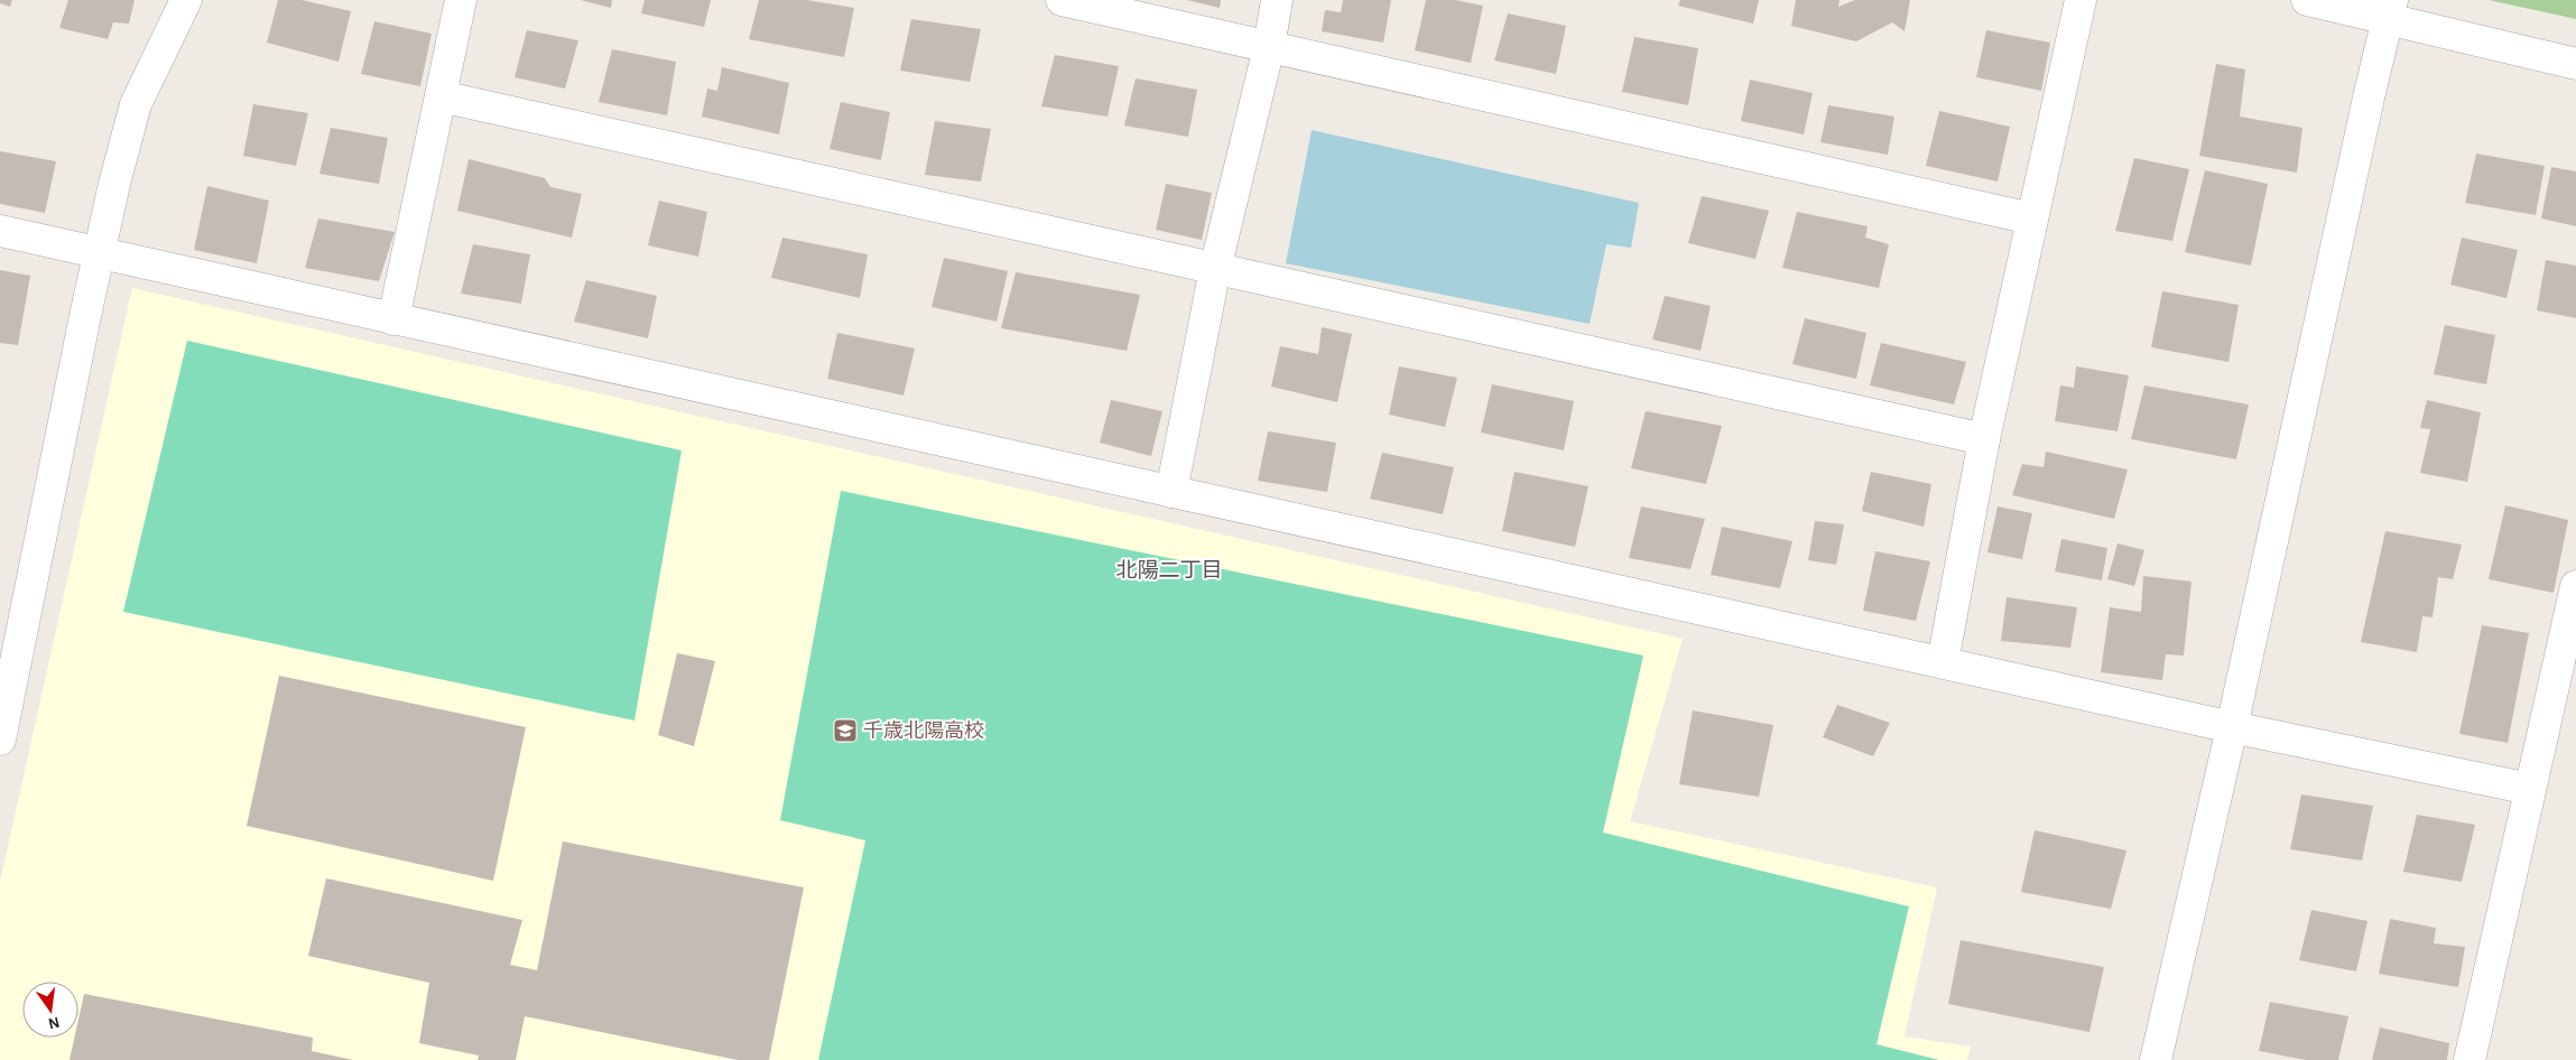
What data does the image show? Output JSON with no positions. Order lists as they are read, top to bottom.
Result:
{
  "districts": ["北陽二丁目"],
  "places": {
    "school or university": ["千歳北陽高校"]
  },
  "north": "bottom"
}
